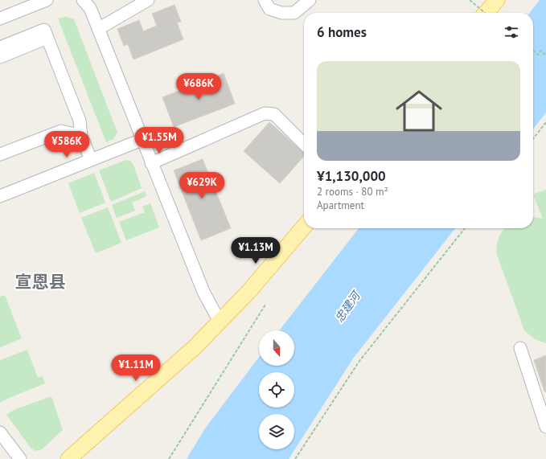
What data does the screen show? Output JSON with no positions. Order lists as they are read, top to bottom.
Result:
{
  "districts": ["宣恩县"],
  "water": ["忠建河"],
  "north": "bottom",
  "page": {
    "heading": "6 homes",
    "list": [
      {
        "name": "¥1,130,000",
        "note": "2 rooms · 80 m² · Apartment"
      }
    ],
    "price": [
      "¥686K",
      "¥1.55M",
      "¥586K",
      "¥629K",
      "¥1.13M",
      "¥1.11M"
    ]
  }
}
